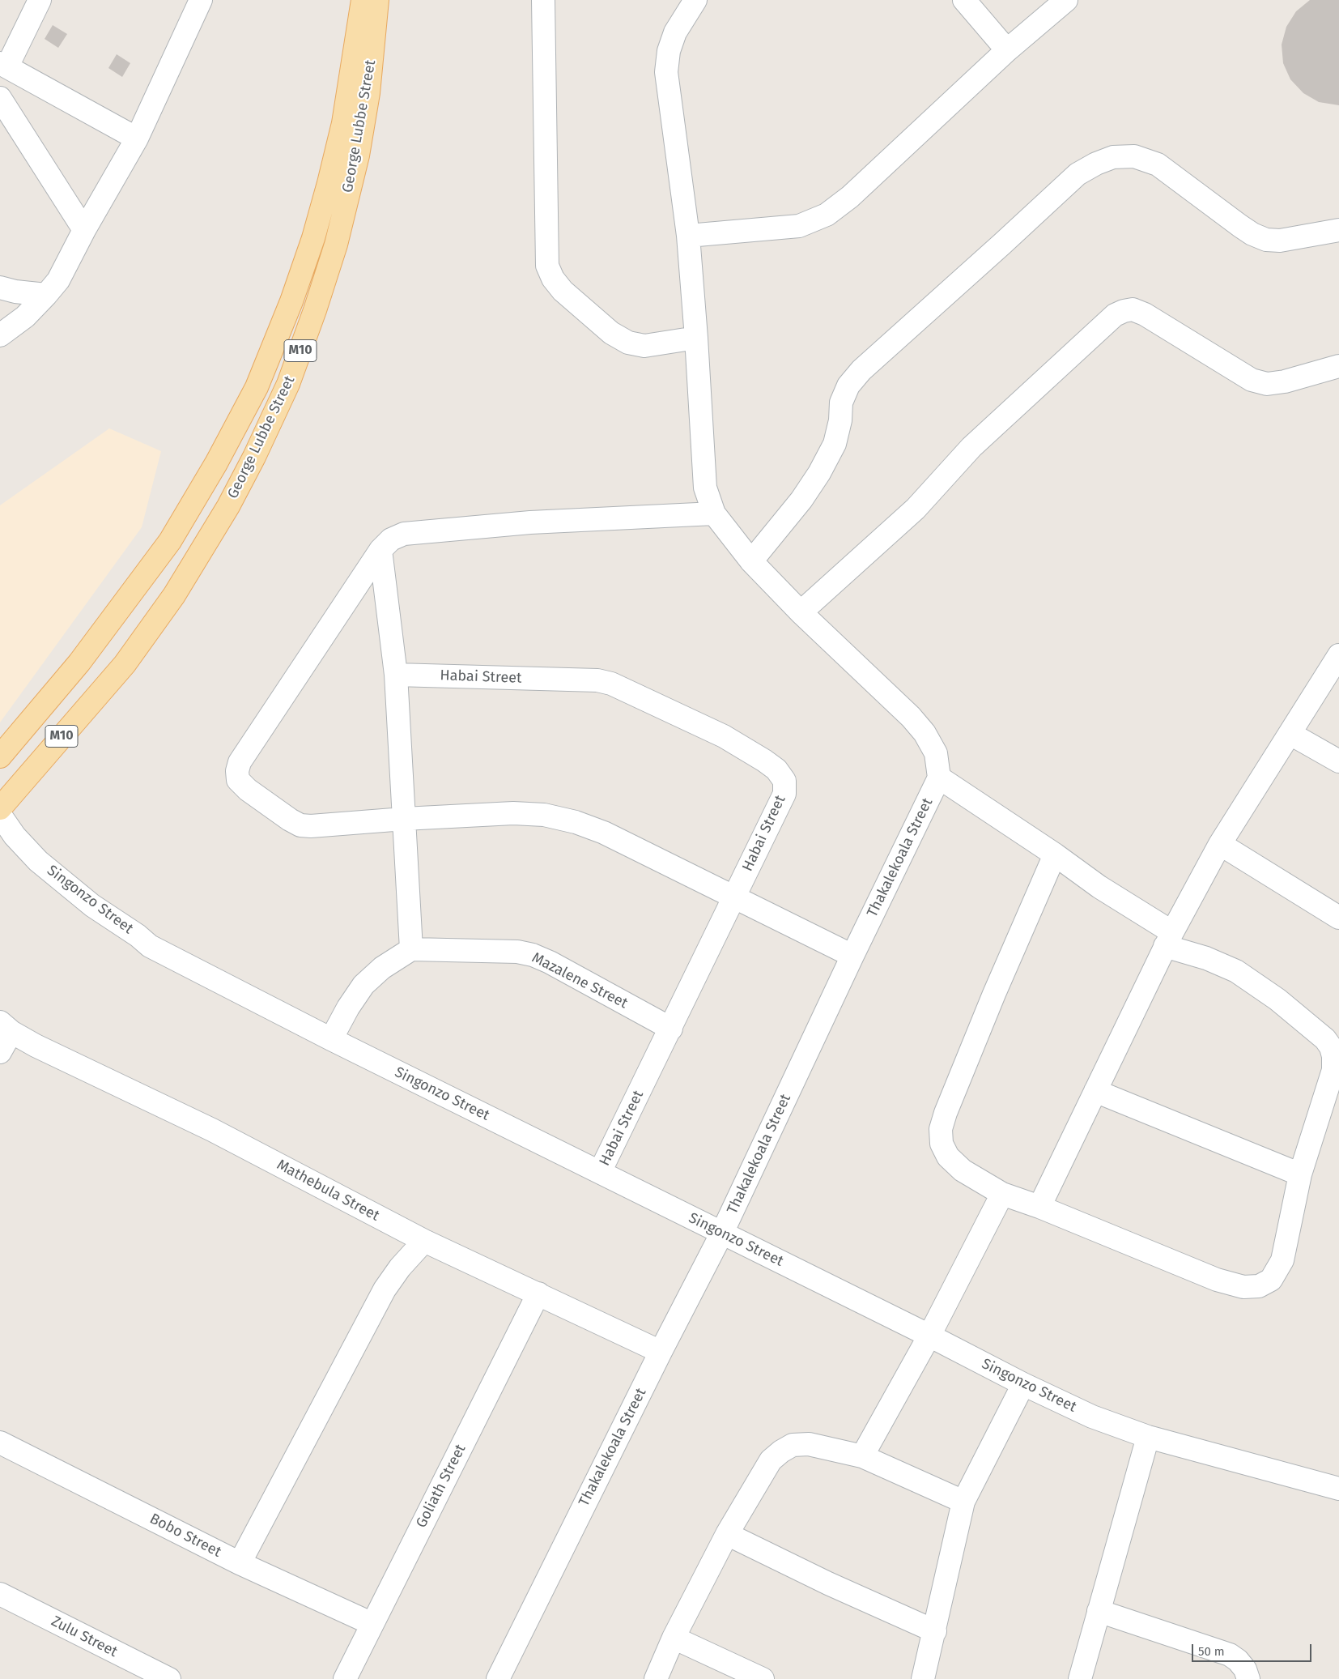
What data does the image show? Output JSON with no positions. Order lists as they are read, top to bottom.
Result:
{
  "streets": {
    "main road": ["George Lubbe Street", "M10"],
    "street": [
      "Habai Street",
      "Thakalekoala Street",
      "Singonzo Street",
      "Mazalene Street",
      "Mathebula Street",
      "Goliath Street",
      "Bobo Street",
      "Zulu Street"
    ]
  },
  "crossings": [
    ["Habai Street", "Singonzo Street"],
    ["Habai Street", "Mazalene Street"],
    ["Thakalekoala Street", "Singonzo Street"],
    ["Thakalekoala Street", "Mathebula Street"],
    ["Mathebula Street", "Goliath Street"],
    ["Goliath Street", "Bobo Street"]
  ],
  "scale_bar": "50 m"
}
